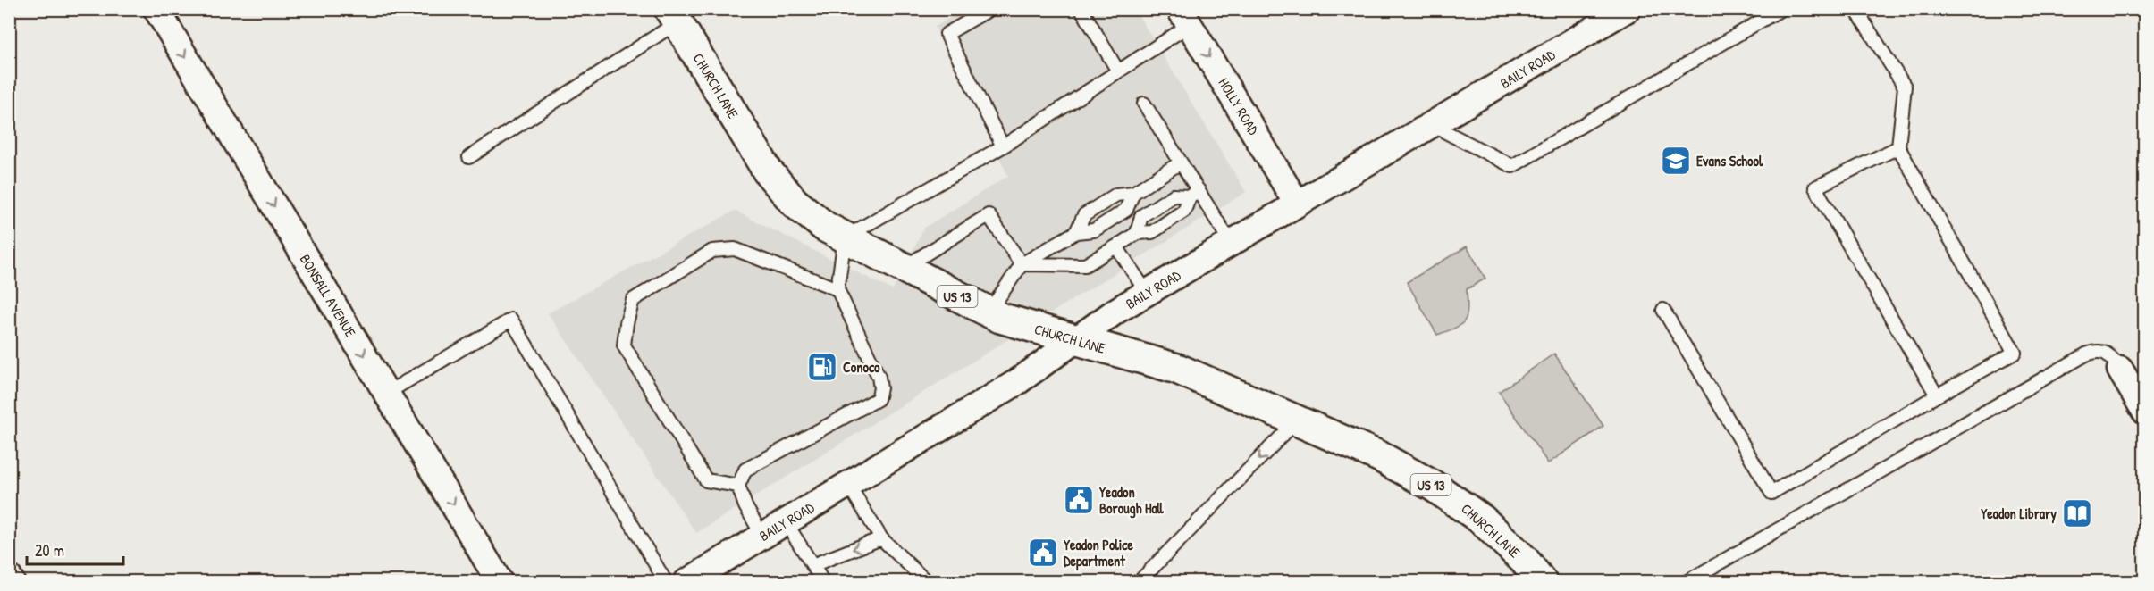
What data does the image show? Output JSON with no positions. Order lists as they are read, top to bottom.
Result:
{
  "streets": {
    "main road": ["CHURCH LANE", "US 13"],
    "street": ["BAILY ROAD", "HOLLY ROAD", "BONSALL AVENUE"]
  },
  "crossings": [
    ["BAILY ROAD", "CHURCH LANE"],
    ["BAILY ROAD", "HOLLY ROAD"]
  ],
  "one_way": ["HOLLY ROAD", "BONSALL AVENUE"],
  "places": {
    "school or university": ["Evans School"],
    "fuel station": ["Conoco"],
    "public building": ["Yeadon Borough Hall", "Yeadon Police Department"],
    "library": ["Yeadon Library"]
  },
  "scale_bar": "20 m"
}
